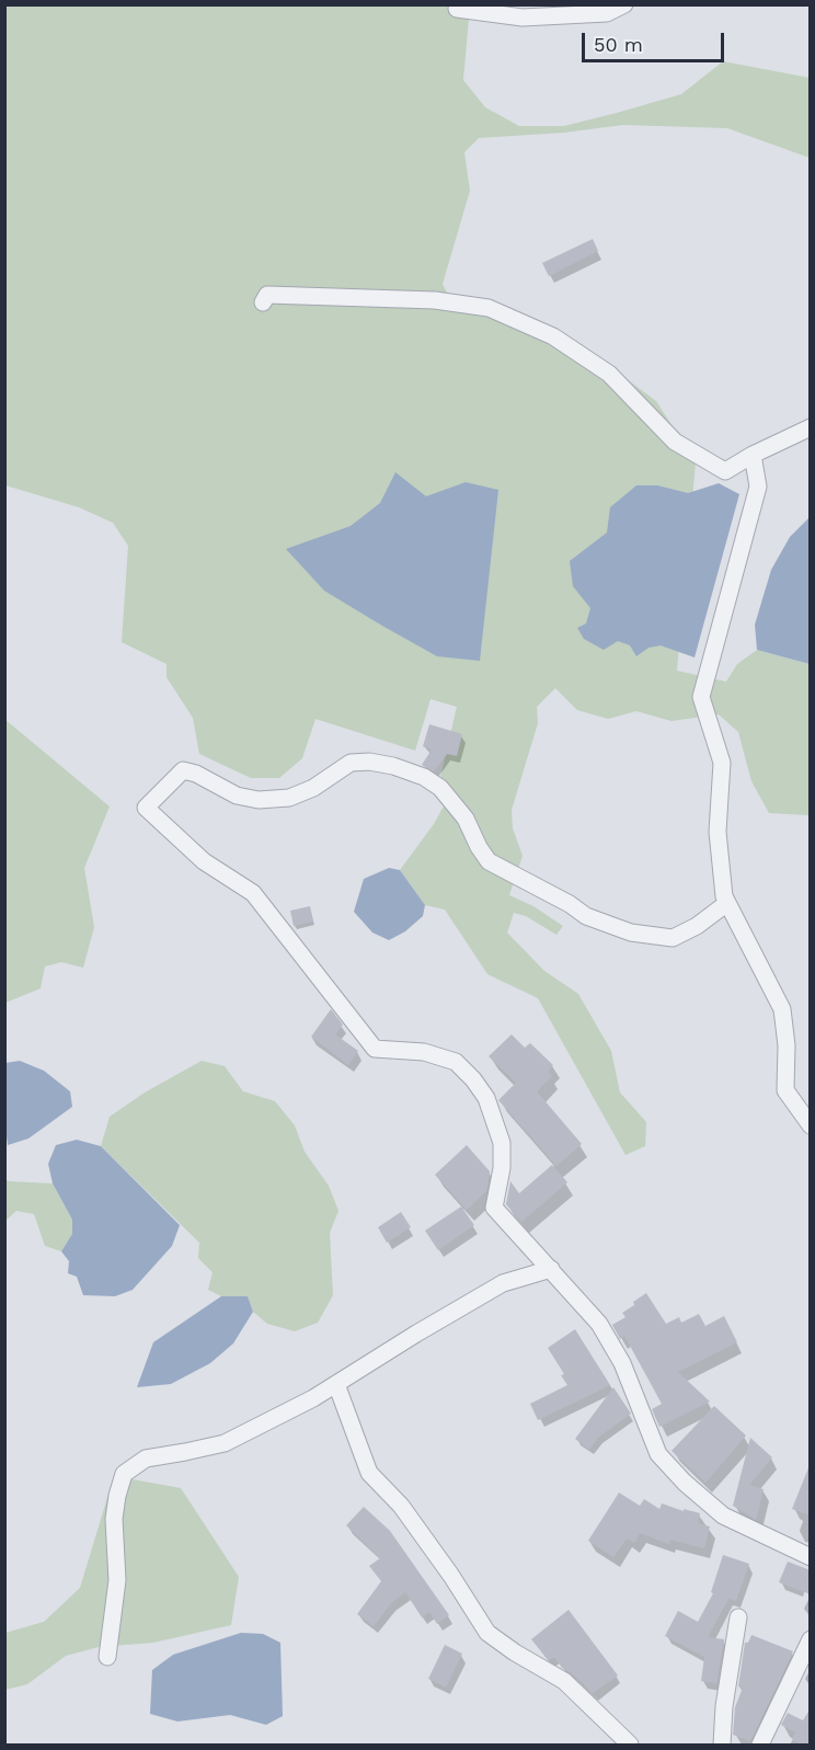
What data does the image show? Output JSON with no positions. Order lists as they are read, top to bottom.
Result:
{
  "scale_bar": "50 m"
}
